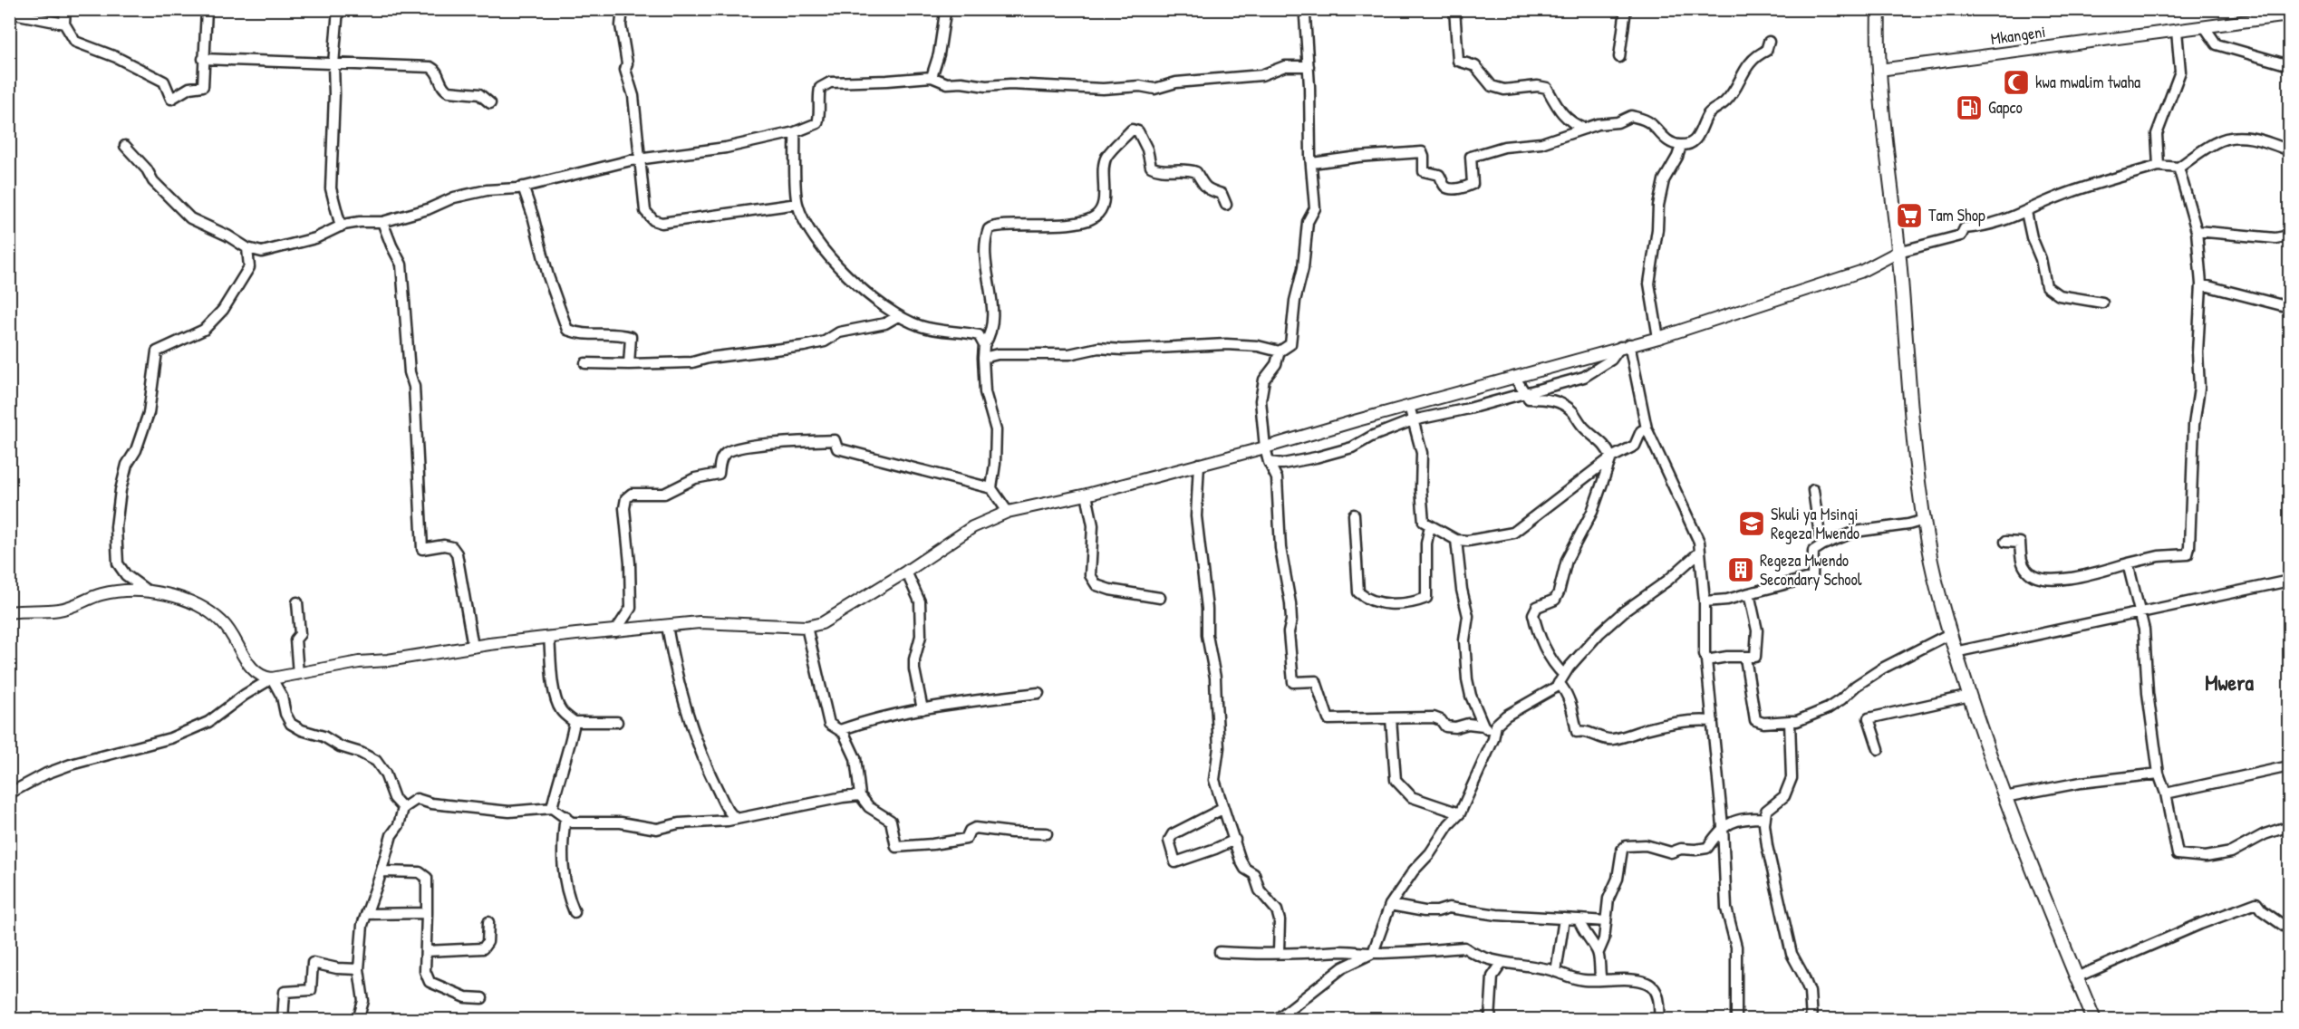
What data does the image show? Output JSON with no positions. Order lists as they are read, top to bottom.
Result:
{
  "streets": {
    "street": ["Mkangeni"]
  },
  "districts": ["Mwera"],
  "places": {
    "mosque": ["kwa mwalim twaha"],
    "fuel station": ["Gapco"],
    "supermarket": ["Tam Shop"],
    "school or university": ["Skuli ya Msingi Regeza Mwendo"],
    "building": ["Regeza Mwendo Secondary School"]
  }
}
